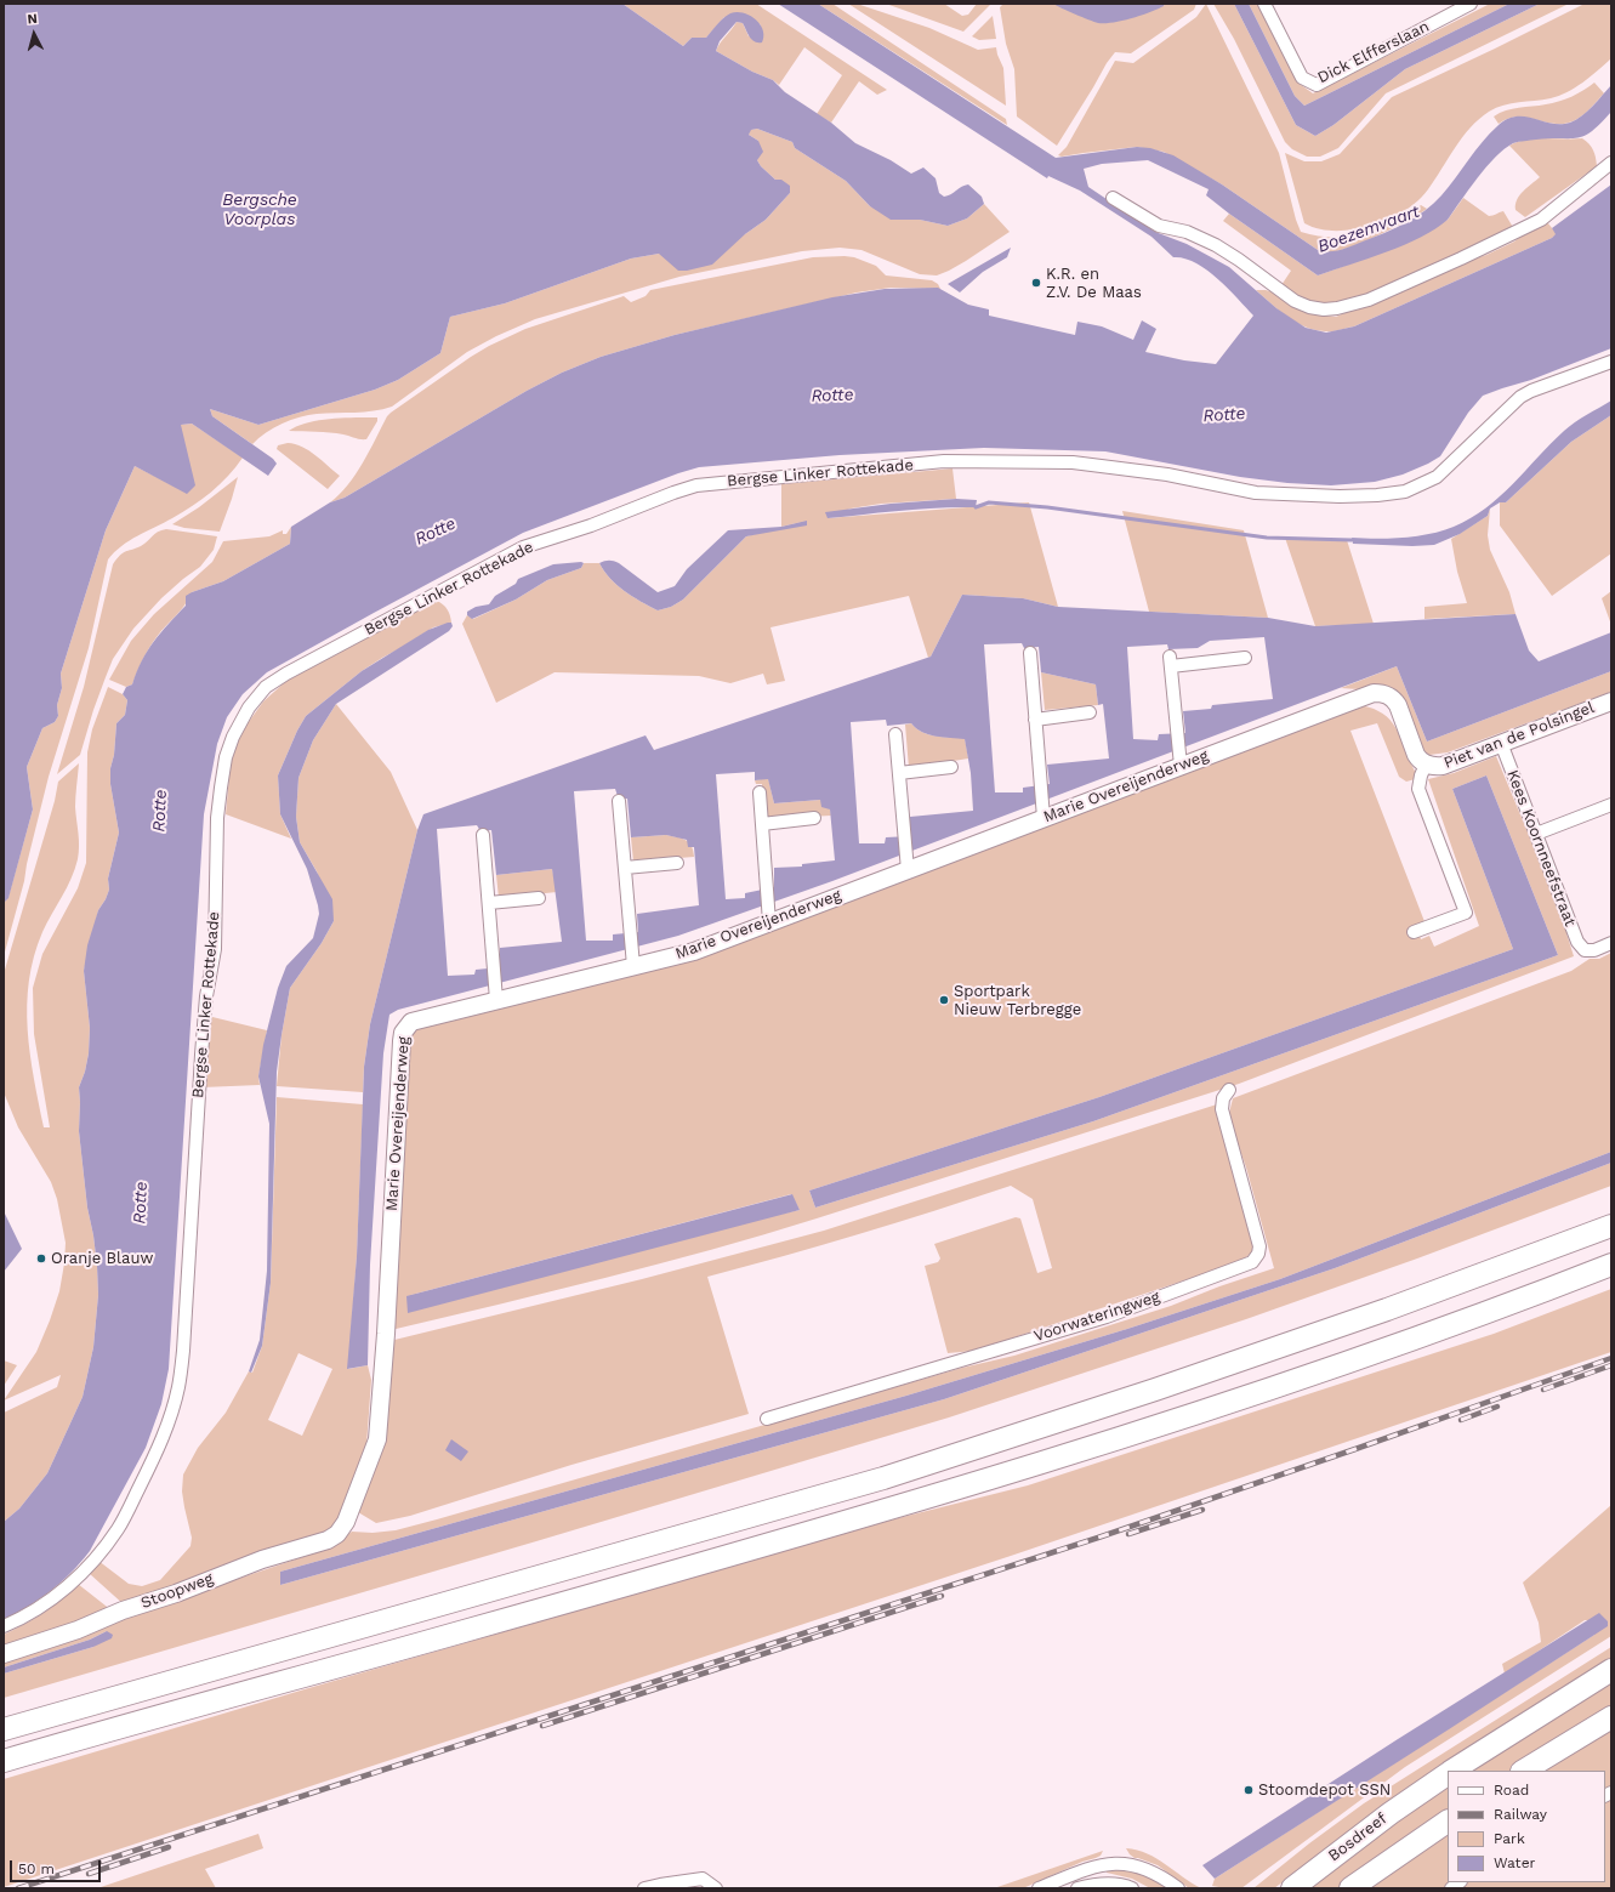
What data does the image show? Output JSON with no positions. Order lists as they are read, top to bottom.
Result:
{
  "streets": {
    "highway": ["Bosdreef"],
    "street": [
      "Dick Elfferslaan",
      "Bergse Linker Rottekade",
      "Piet van de Polsingel",
      "Marie Overeijenderweg",
      "Kees Koornneefstraat",
      "Voorwateringweg",
      "Stoopweg"
    ]
  },
  "crossings": [
    ["Piet van de Polsingel", "Marie Overeijenderweg"],
    ["Piet van de Polsingel", "Kees Koornneefstraat"],
    ["Marie Overeijenderweg", "Stoopweg"]
  ],
  "water": ["Bergsche Voorplas", "Boezemvaart", "Rotte"],
  "places": [
    "K.R. en Z.V. De Maas",
    "Sportpark Nieuw Terbregge",
    "Oranje Blauw",
    "Stoomdepot SSN"
  ],
  "legend": [
    "Road",
    "Railway",
    "Park",
    "Water"
  ],
  "scale_bar": "50 m",
  "north": "top"
}
